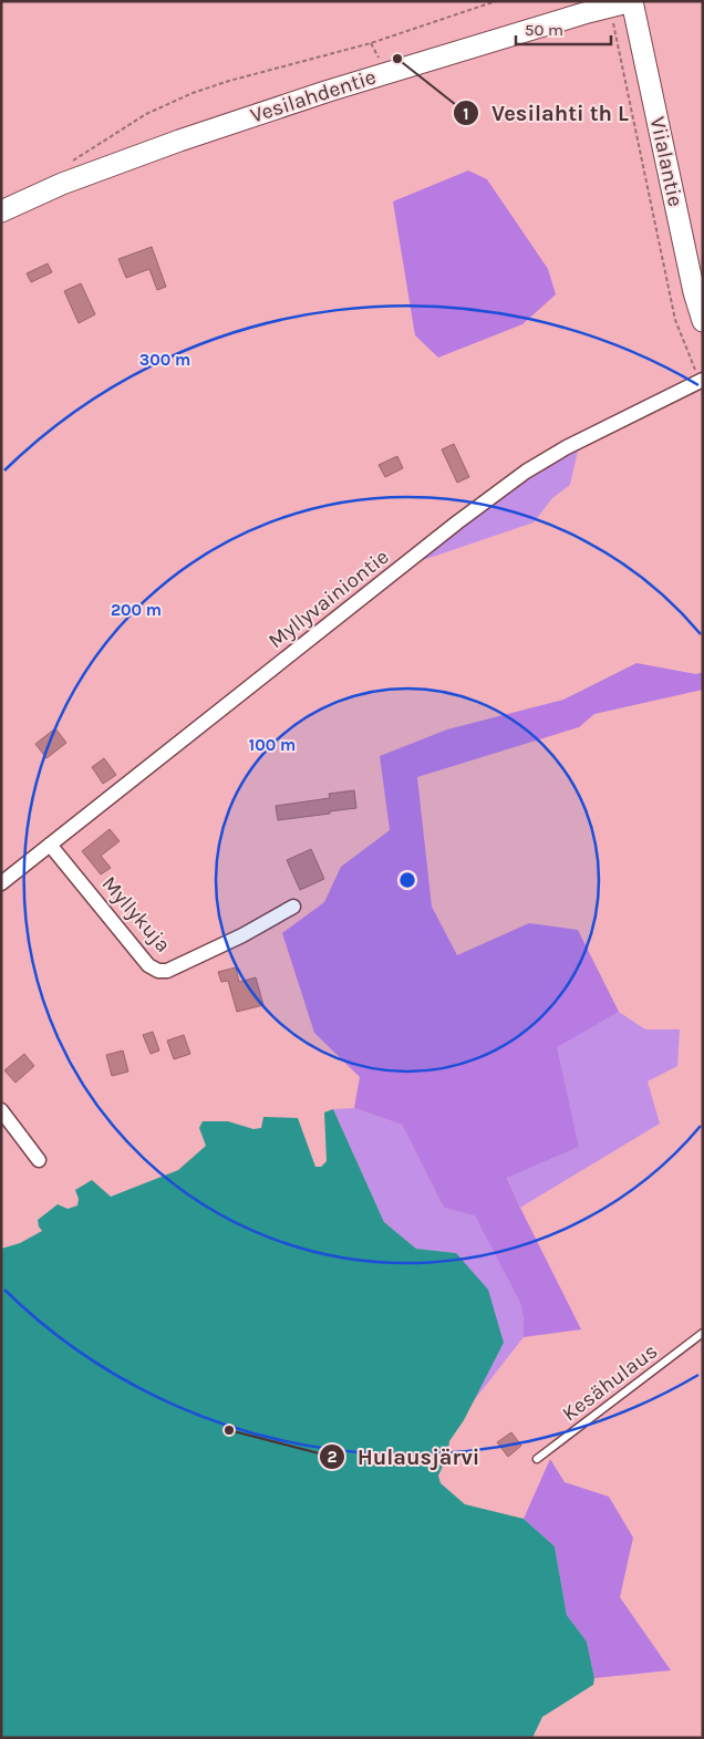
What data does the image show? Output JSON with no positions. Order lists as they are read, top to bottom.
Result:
{
  "streets": {
    "main road": ["Vesilahdentie", "Viialantie"],
    "street": ["Myllyvainiontie", "Myllykuja"],
    "lane": ["Kesähulaus"]
  },
  "crossings": [
    ["Vesilahdentie", "Viialantie"],
    ["Myllyvainiontie", "Myllykuja"]
  ],
  "places": ["Vesilahti th L", "Hulausjärvi"],
  "scale_bar": "50 m",
  "rings": ["300 m", "200 m", "100 m"]
}
